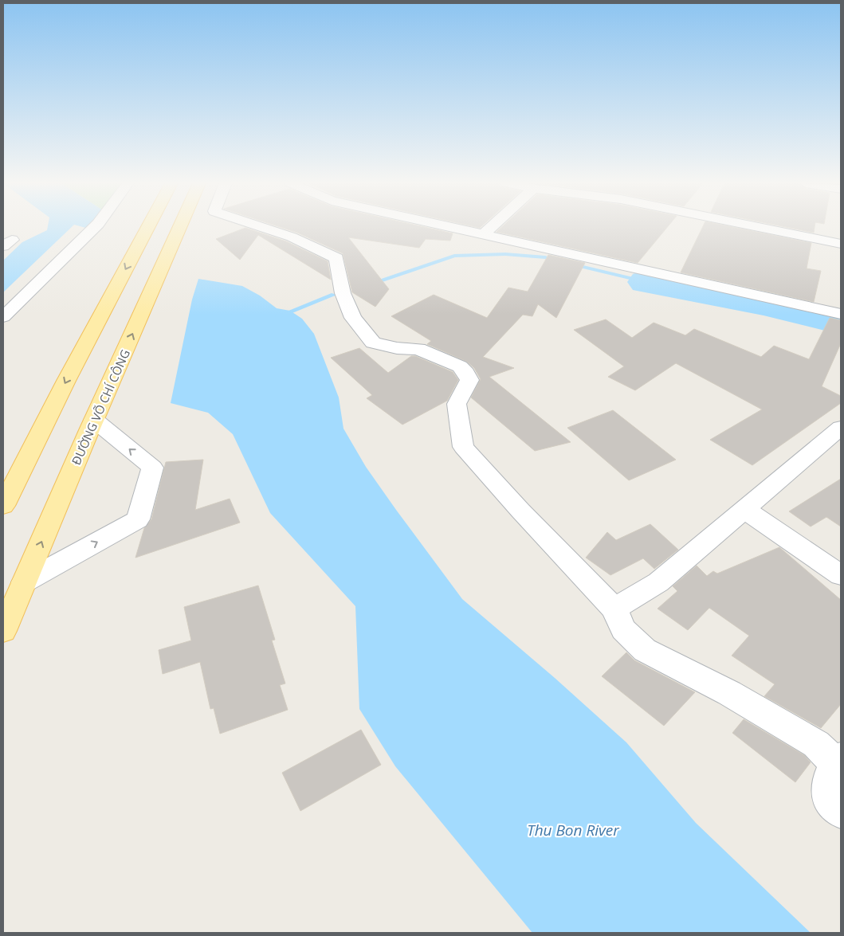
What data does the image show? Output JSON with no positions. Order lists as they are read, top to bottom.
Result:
{
  "streets": {
    "main road": ["ĐƯỜNG VÕ CHÍ CÔNG"]
  },
  "water": ["Thu Bon River"]
}
